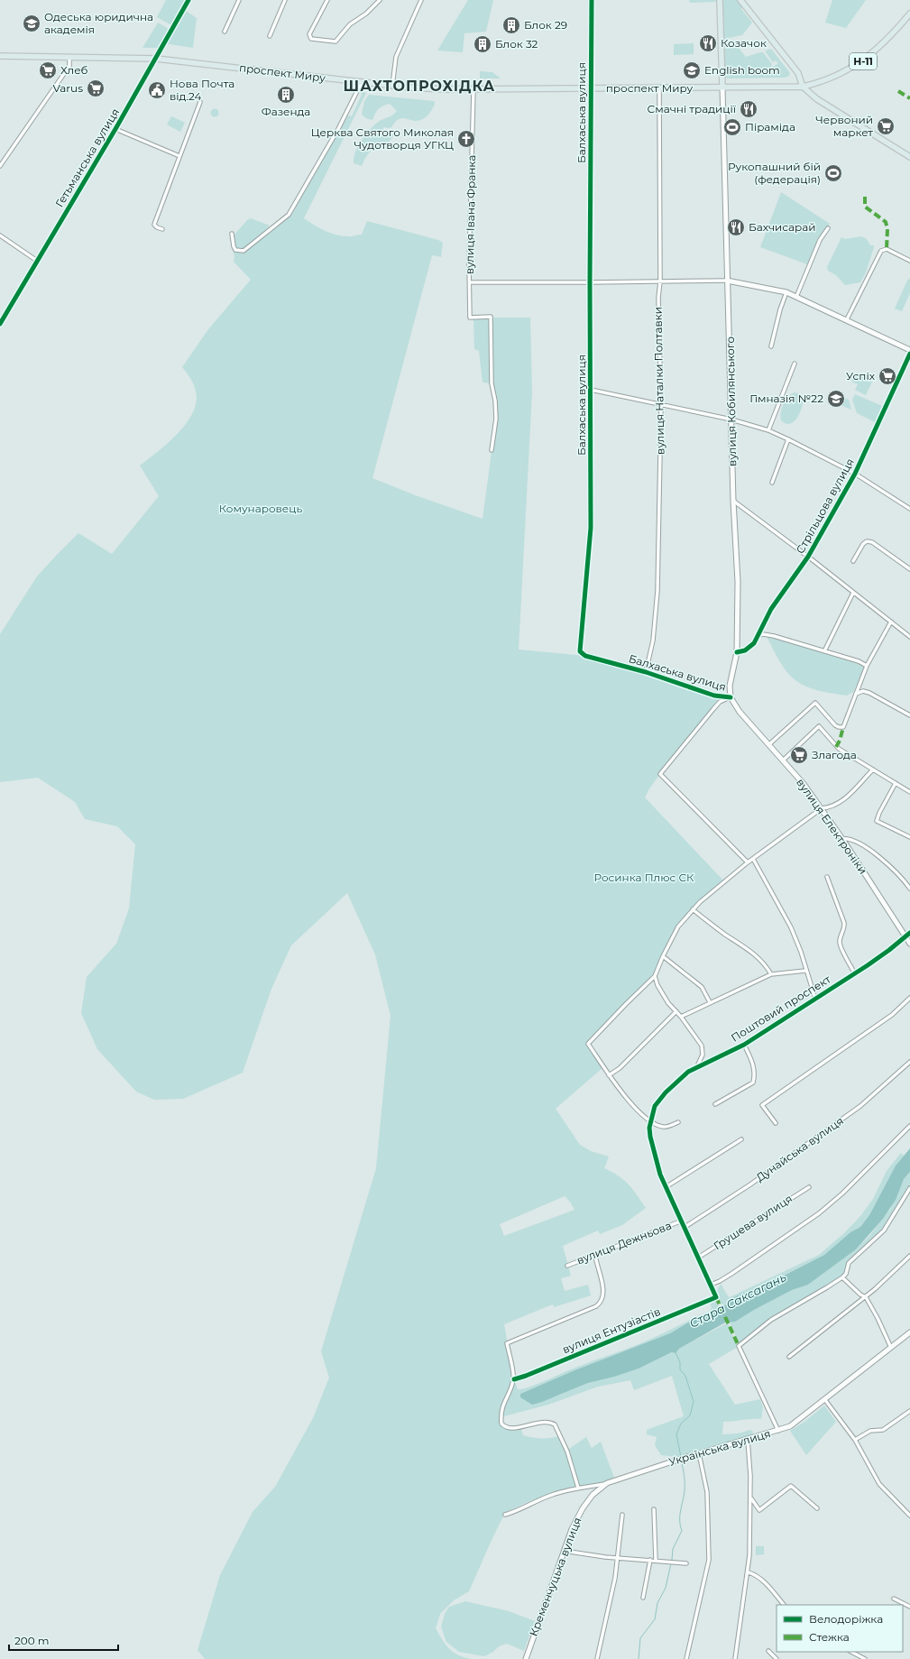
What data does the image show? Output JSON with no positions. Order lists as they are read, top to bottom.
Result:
{
  "streets": {
    "main road": ["Н-11", "проспект Миру", "вулиця Кобилянського"],
    "street": [
      "Балхаська вулиця",
      "Гетьманська вулиця",
      "вулиця Івана Франка",
      "вулиця Наталки Полтавки",
      "Стрільцова вулиця",
      "вулиця Електроніки",
      "Поштовий проспект",
      "Дунайська вулиця",
      "Грушева вулиця",
      "вулиця Дежньова",
      "вулиця Ентузіастів",
      "Українська вулиця",
      "Кременчуцька вулиця"
    ]
  },
  "crossings": [
    ["Н-11", "проспект Миру"],
    ["проспект Миру", "Балхаська вулиця"],
    ["проспект Миру", "Гетьманська вулиця"],
    ["проспект Миру", "вулиця Івана Франка"],
    ["проспект Миру", "вулиця Наталки Полтавки"],
    ["проспект Миру", "вулиця Кобилянського"],
    ["Балхаська вулиця", "вулиця Наталки Полтавки"],
    ["Балхаська вулиця", "вулиця Кобилянського"],
    ["Балхаська вулиця", "вулиця Електроніки"],
    ["вулиця Кобилянського", "Стрільцова вулиця"],
    ["вулиця Кобилянського", "вулиця Електроніки"],
    ["вулиця Електроніки", "Поштовий проспект"],
    ["Поштовий проспект", "Дунайська вулиця"],
    ["Поштовий проспект", "Грушева вулиця"],
    ["Поштовий проспект", "вулиця Дежньова"],
    ["Поштовий проспект", "вулиця Ентузіастів"],
    ["Українська вулиця", "Кременчуцька вулиця"]
  ],
  "districts": ["ШАХТОПРОХІДКА"],
  "water": ["Стара Саксагань"],
  "parks": ["Комунаровець", "Росинка Плюс СК"],
  "places": {
    "school or university": ["Одеська юридична академія", "English boom", "Гімназія №22"],
    "building": ["Блок 29", "Блок 32", "Фазенда"],
    "restaurant": ["Козачок", "Смачні традиції", "Бахчисарай"],
    "supermarket": [
      "Хлеб",
      "Varus",
      "Червоний маркет",
      "Успіх",
      "Злагода"
    ],
    "public building": ["Нова Почта від.24"],
    "sports": ["Піраміда", "Рукопашний бій (федерація)"],
    "church": ["Церква Святого Миколая Чудотворця УГКЦ"]
  },
  "legend": ["Велодоріжка", "Стежка"],
  "scale_bar": "200 m"
}
